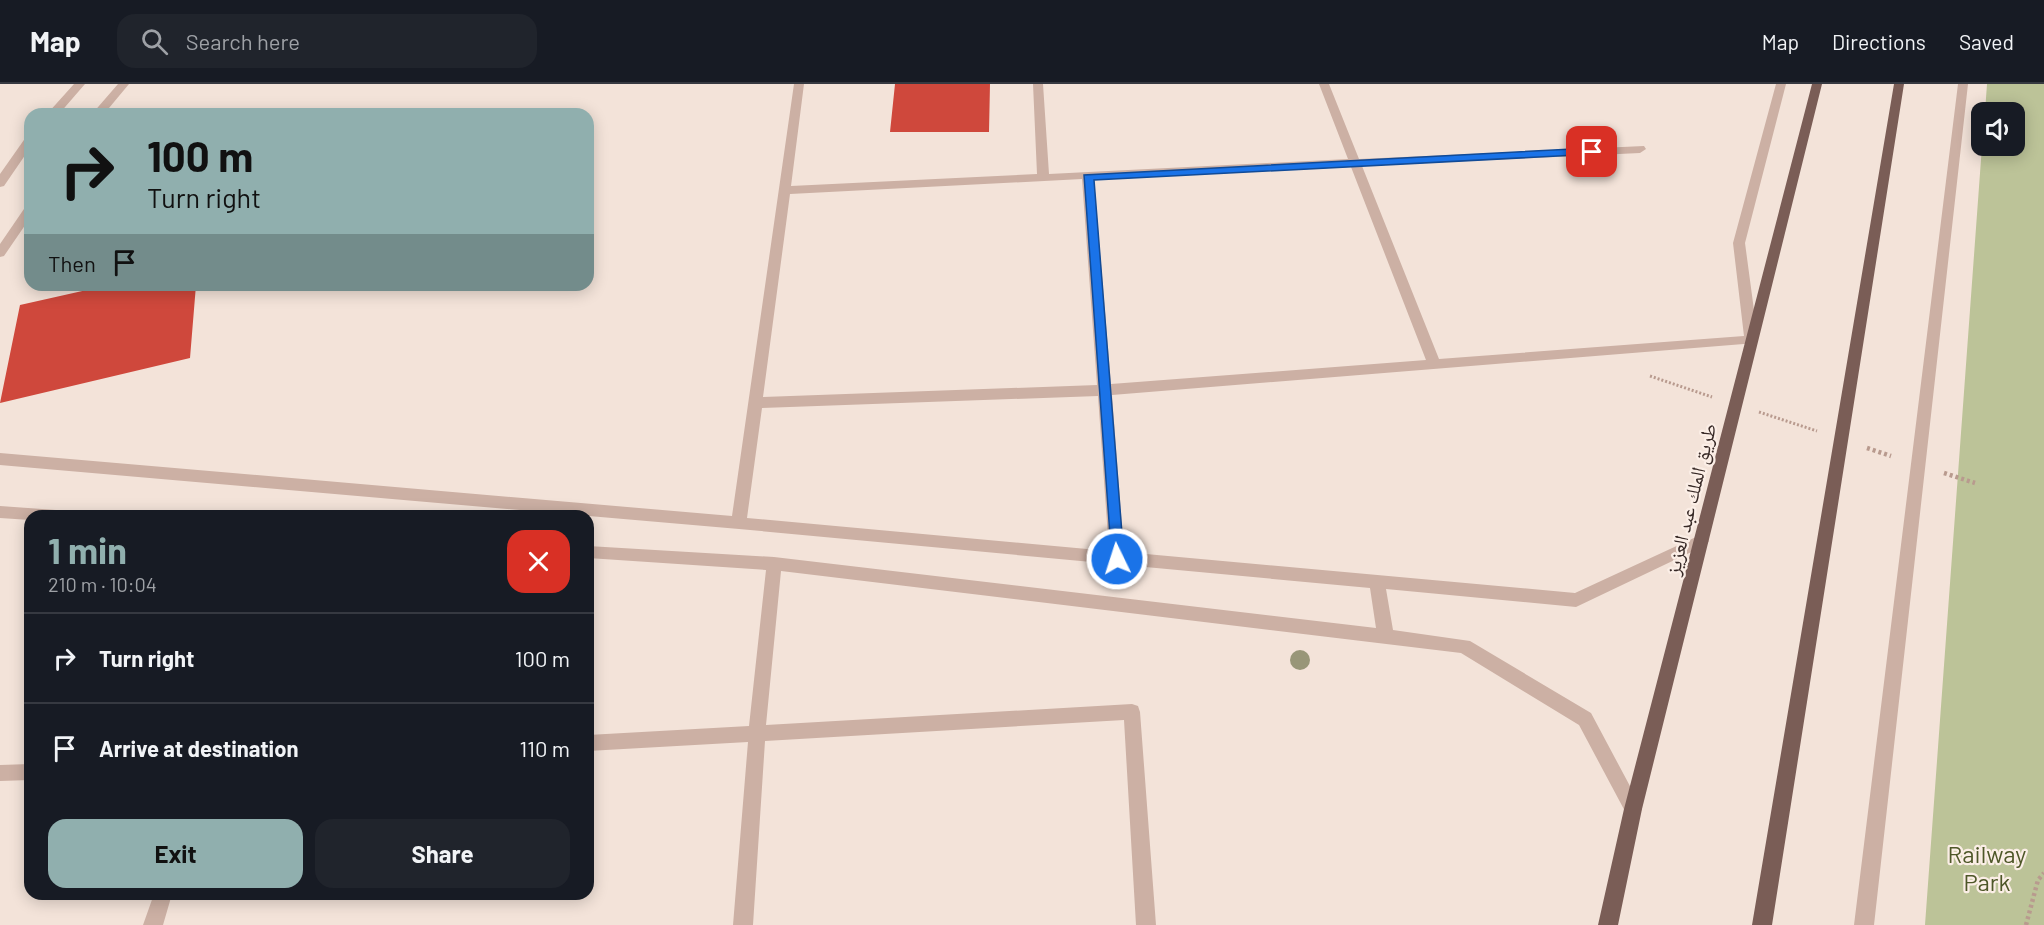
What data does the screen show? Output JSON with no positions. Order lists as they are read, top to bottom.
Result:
{
  "streets": {
    "main road": ["طريق الملك عبد العزيز"]
  },
  "parks": ["Railway Park"],
  "page": {
    "header": "Map",
    "search": "Search here",
    "nav": ["Map", "Directions", "Saved"],
    "turn": ["100 m", "Turn right"],
    "then": "Then",
    "heading": ["1 min", "210 m · 10:04"],
    "list": [
      {
        "name": "Turn right",
        "value": "100 m"
      },
      {
        "name": "Arrive at destination",
        "value": "110 m"
      }
    ],
    "buttons": ["Exit", "Share"]
  }
}
